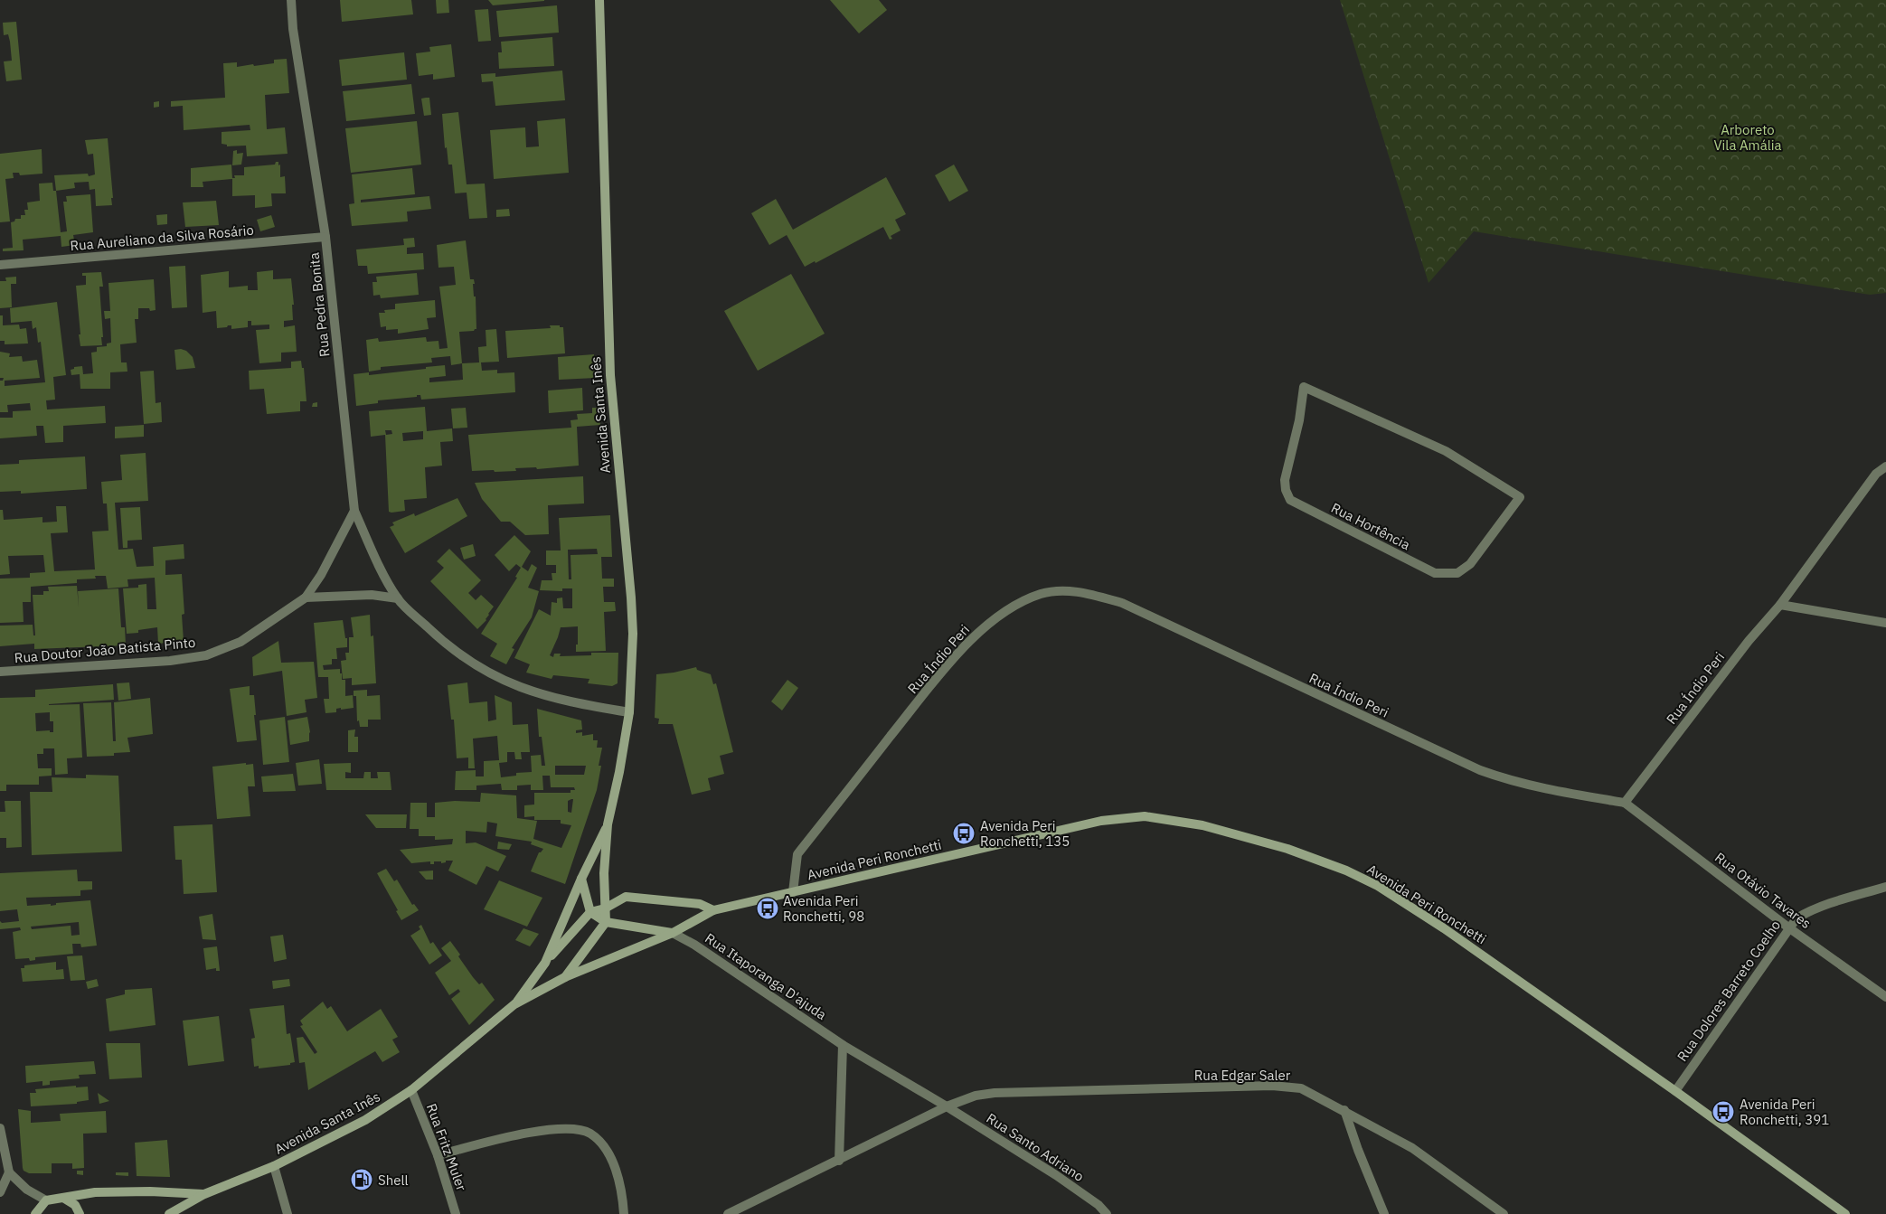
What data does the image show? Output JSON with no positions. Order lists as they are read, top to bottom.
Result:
{
  "streets": {
    "main road": ["Avenida Santa Inês", "Avenida Peri Ronchetti"],
    "street": [
      "Rua Aureliano da Silva Rosário",
      "Rua Pedra Bonita",
      "Rua Hortência",
      "Rua Doutor João Batista Pinto",
      "Rua Índio Peri",
      "Rua Otávio Tavares",
      "Rua Itaporanga D'ajuda",
      "Rua Dolores Barreto Coelho",
      "Rua Edgar Saler",
      "Rua Fritz Muler",
      "Rua Santo Adriano"
    ]
  },
  "crossings": [
    ["Rua Aureliano da Silva Rosário", "Rua Pedra Bonita"],
    ["Avenida Santa Inês", "Avenida Peri Ronchetti"],
    ["Avenida Santa Inês", "Rua Fritz Muler"],
    ["Rua Índio Peri", "Avenida Peri Ronchetti"],
    ["Rua Índio Peri", "Rua Otávio Tavares"],
    ["Avenida Peri Ronchetti", "Rua Itaporanga D'ajuda"],
    ["Avenida Peri Ronchetti", "Rua Dolores Barreto Coelho"],
    ["Rua Otávio Tavares", "Rua Dolores Barreto Coelho"],
    ["Rua Itaporanga D'ajuda", "Rua Edgar Saler"],
    ["Rua Itaporanga D'ajuda", "Rua Santo Adriano"],
    ["Rua Edgar Saler", "Rua Santo Adriano"]
  ],
  "parks": ["Arboreto Vila Amália"],
  "places": {
    "bus stop": ["Avenida Peri Ronchetti, 135", "Avenida Peri Ronchetti, 98", "Avenida Peri Ronchetti, 391"],
    "fuel station": ["Shell"]
  }
}
